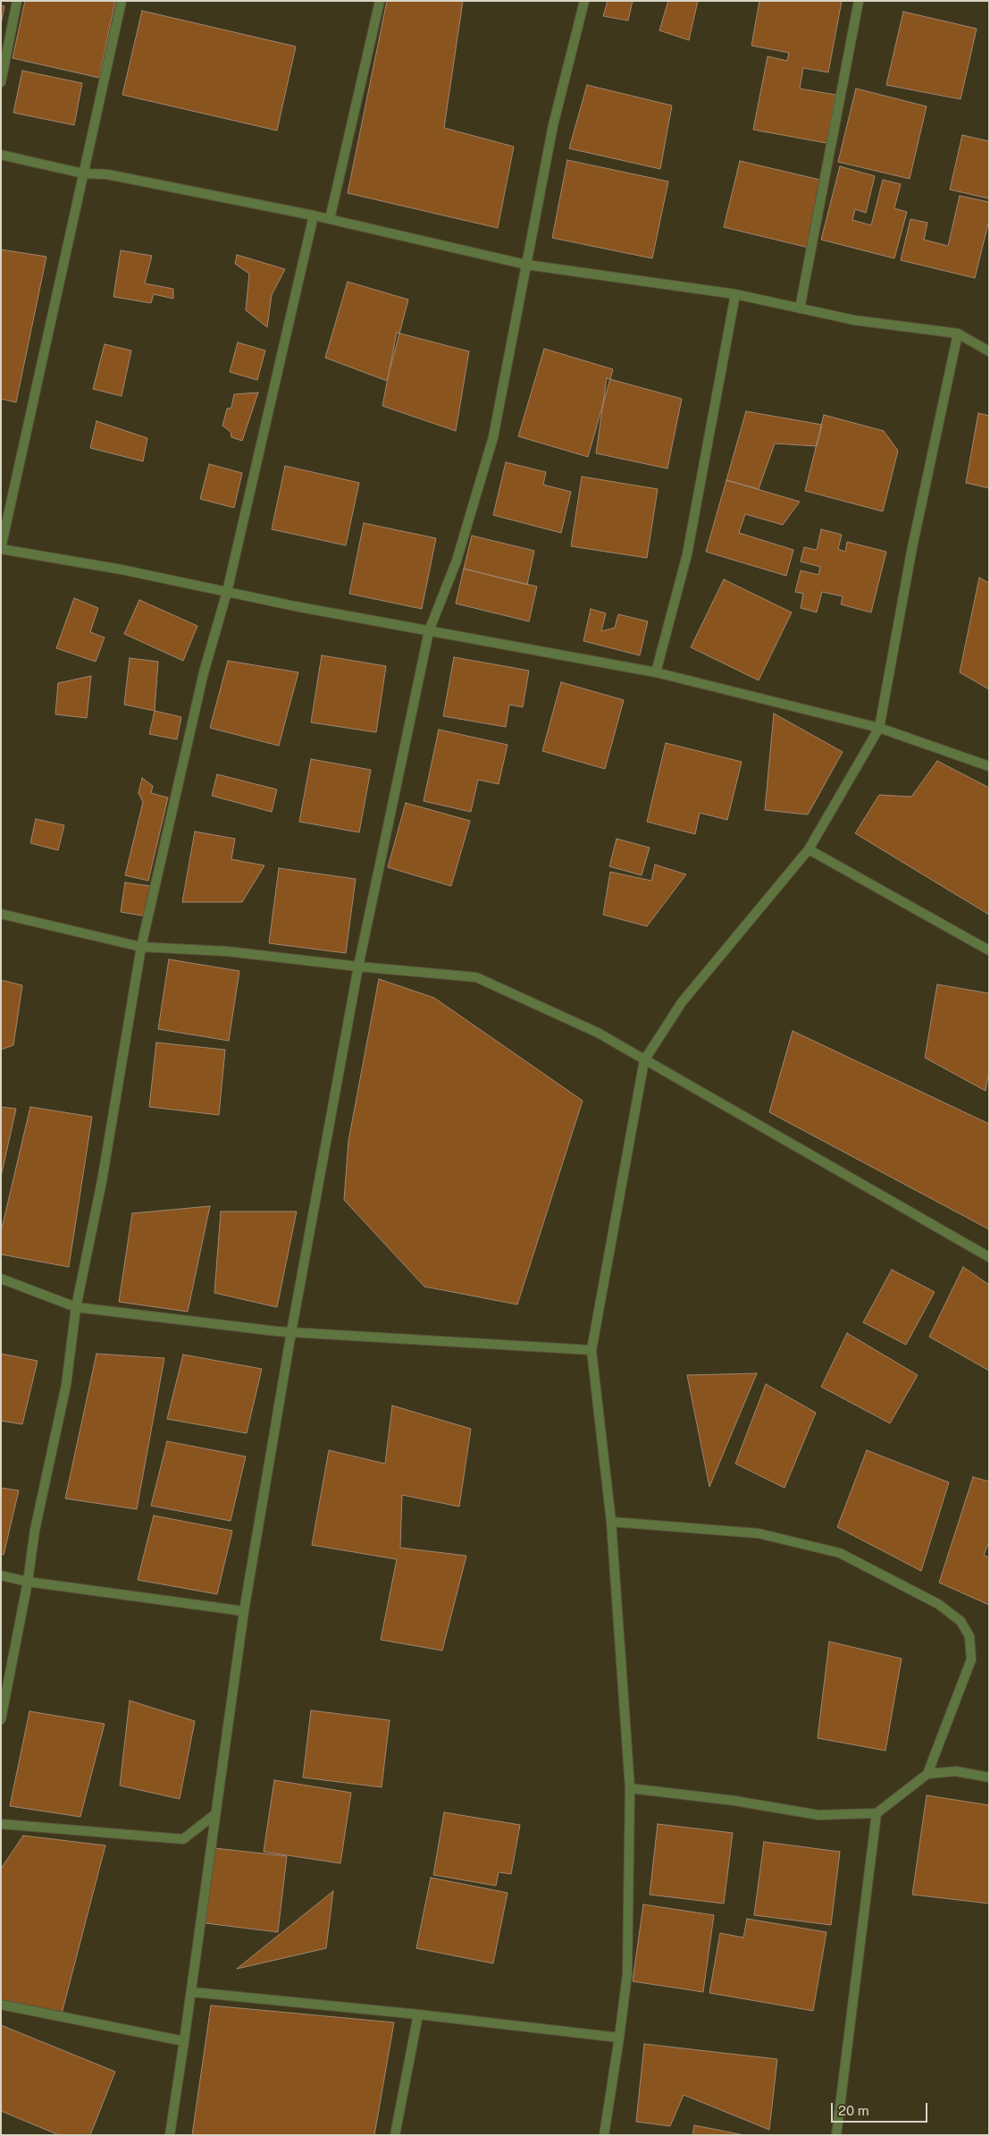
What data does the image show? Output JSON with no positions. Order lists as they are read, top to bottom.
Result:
{
  "scale_bar": "20 m"
}
